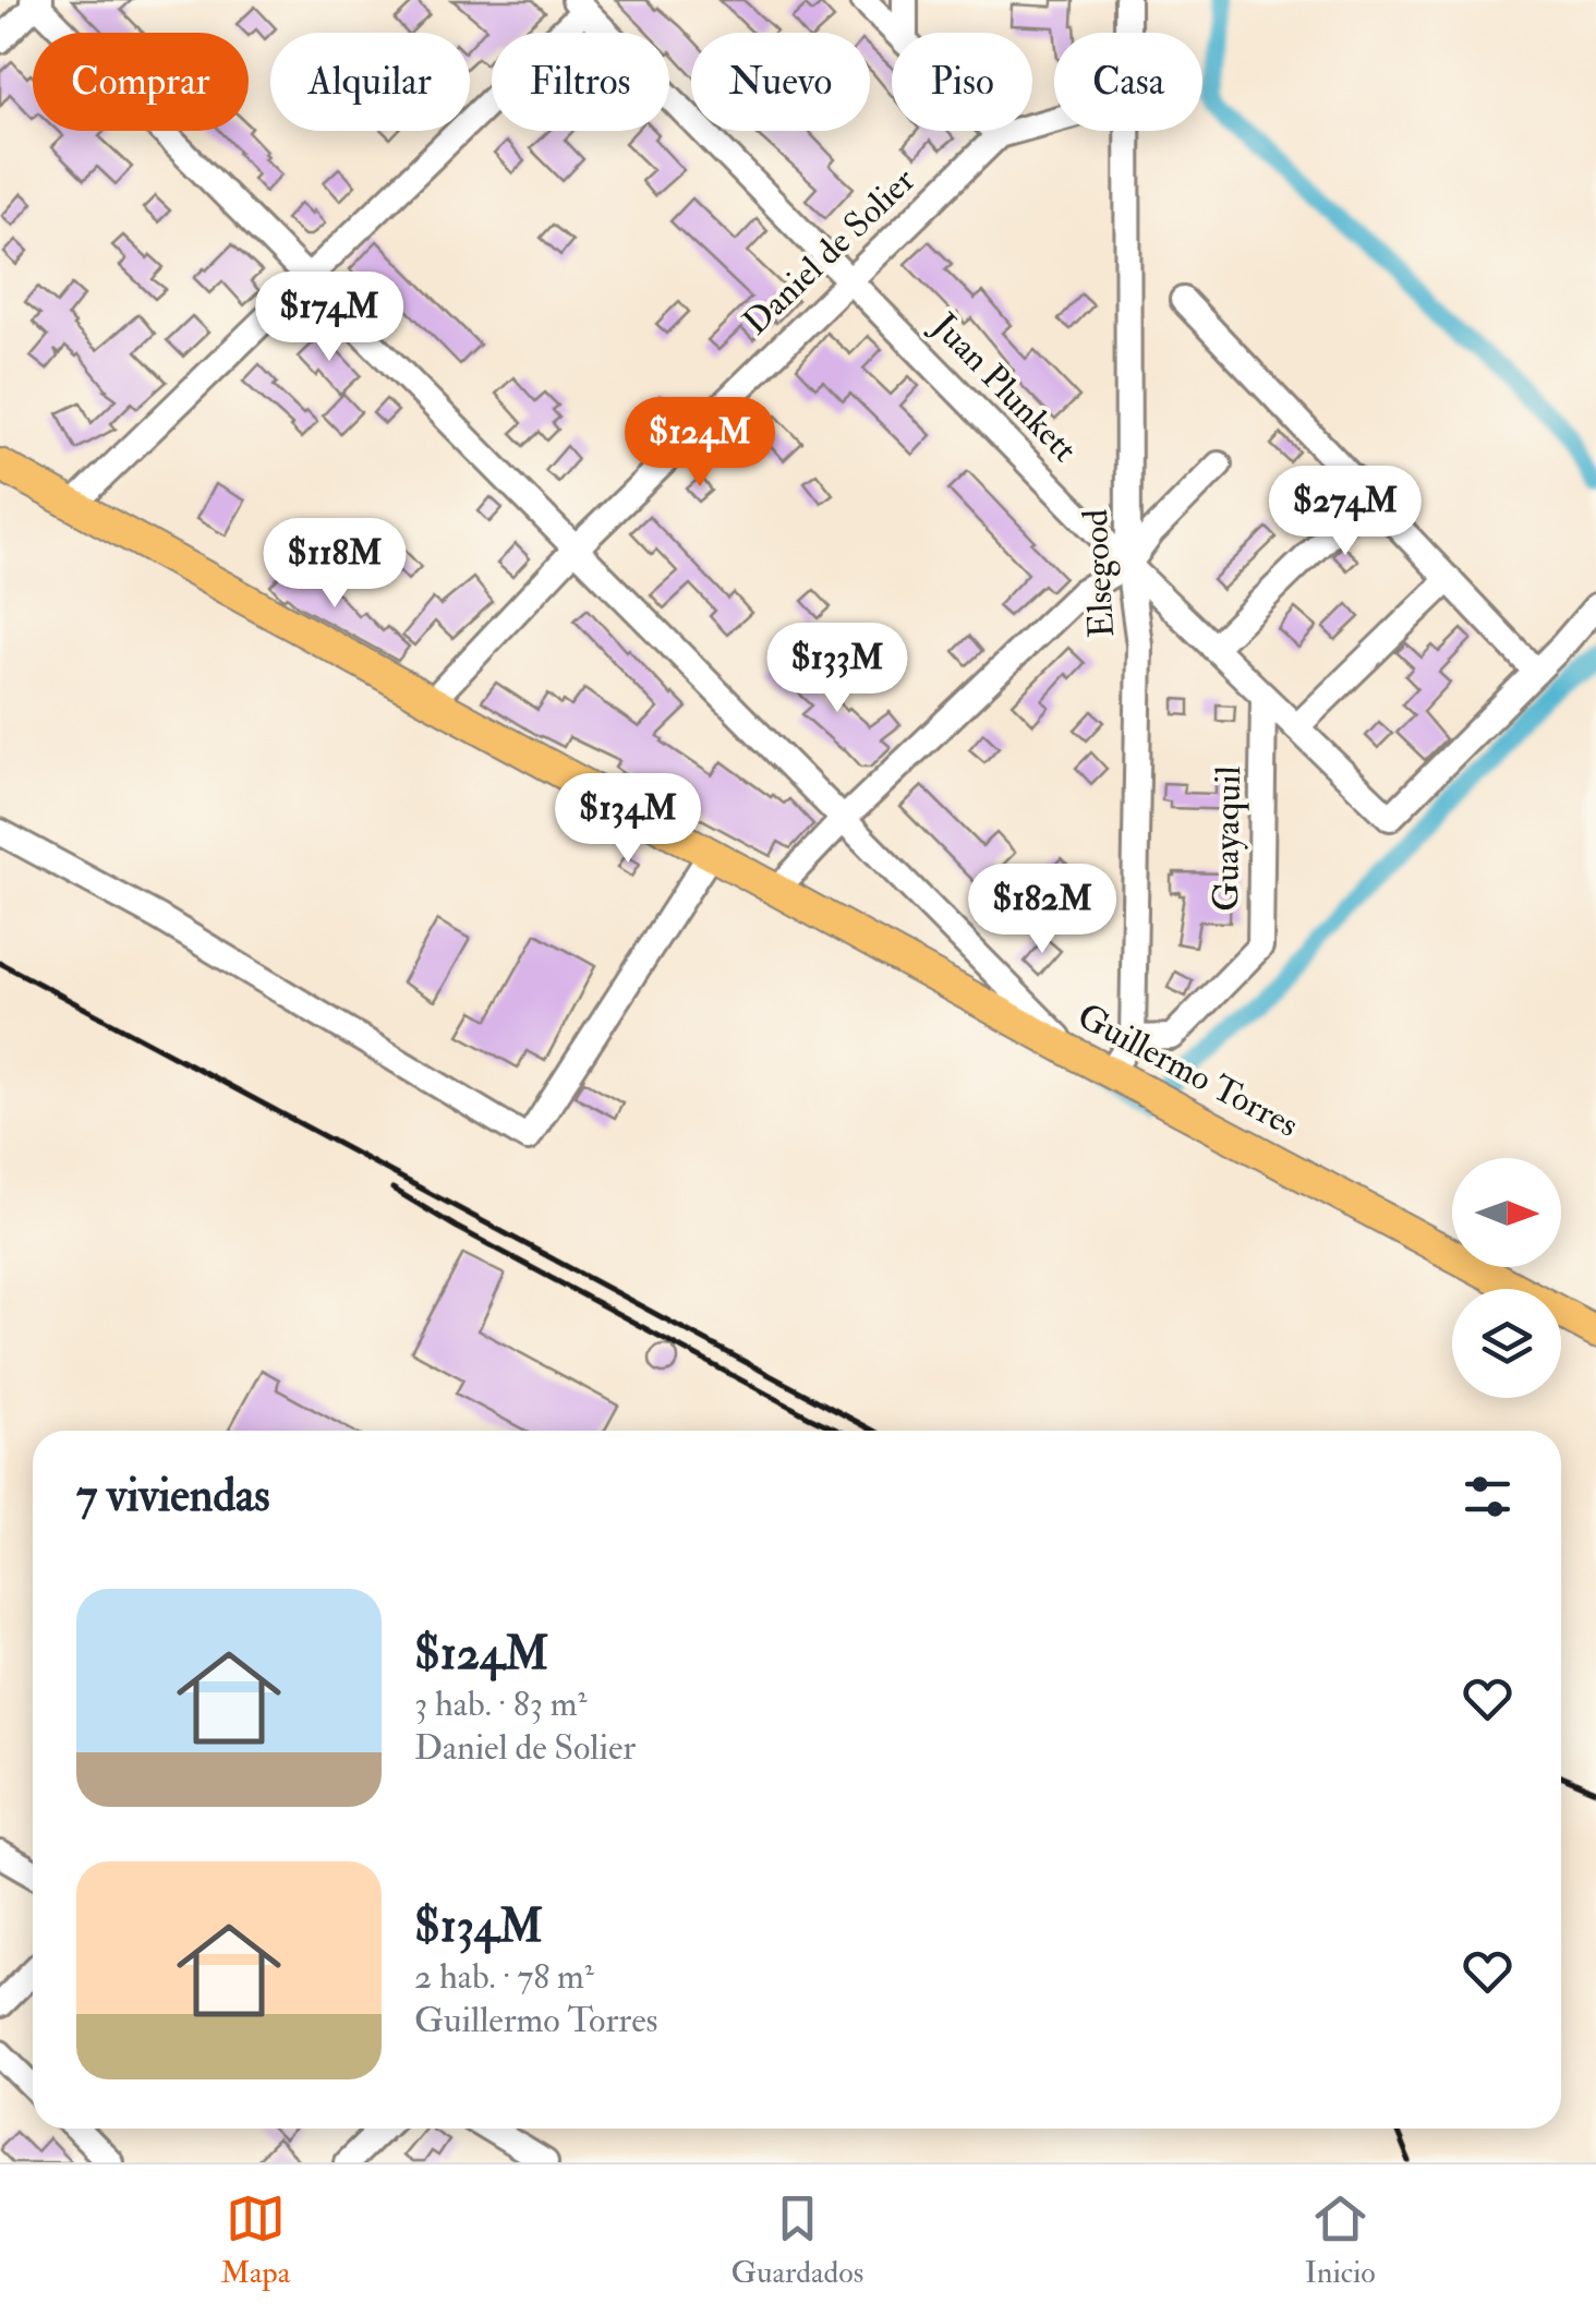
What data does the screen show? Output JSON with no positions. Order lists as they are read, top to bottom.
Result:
{
  "streets": {
    "main road": ["Guillermo Torres"],
    "street": [
      "Daniel de Solier",
      "Juan Plunkett",
      "Elsegood",
      "Guayaquil"
    ]
  },
  "crossings": [
    ["Daniel de Solier", "Juan Plunkett"],
    ["Daniel de Solier", "Guillermo Torres"],
    ["Juan Plunkett", "Elsegood"],
    ["Juan Plunkett", "Guayaquil"],
    ["Elsegood", "Guayaquil"]
  ],
  "north": "right",
  "page": {
    "chip": [
      "Comprar",
      "Alquilar",
      "Filtros",
      "Nuevo",
      "Piso",
      "Casa"
    ],
    "price": [
      "$174M",
      "$124M",
      "$274M",
      "$118M",
      "$133M",
      "$134M",
      "$182M"
    ],
    "heading": "7 viviendas",
    "list": [
      {
        "name": "$124M",
        "note": "3 hab. · 83 m² · Daniel de Solier"
      },
      {
        "name": "$134M",
        "note": "2 hab. · 78 m² · Guillermo Torres"
      }
    ],
    "tabs": ["Mapa", "Guardados", "Inicio"]
  }
}
